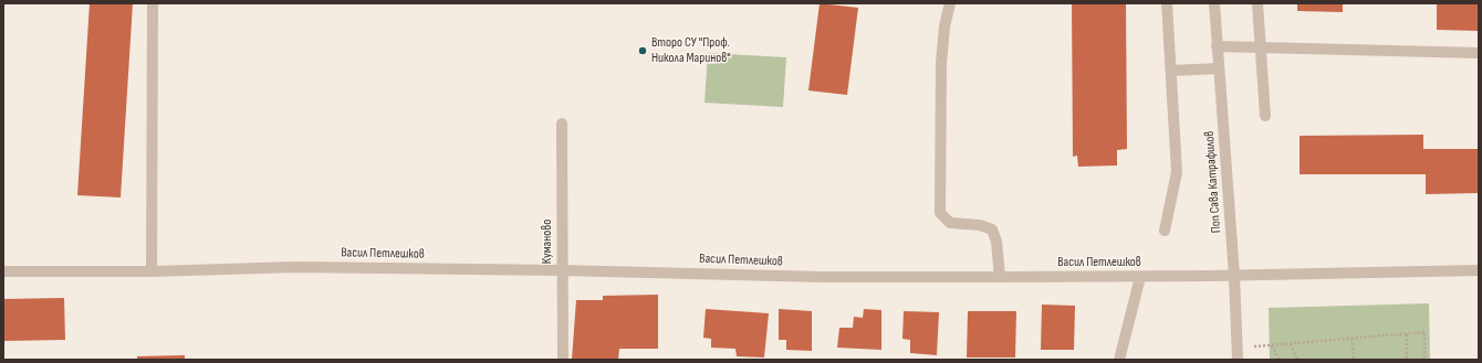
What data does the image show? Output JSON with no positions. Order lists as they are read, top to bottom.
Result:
{
  "streets": {
    "street": ["Поп Сава Катрафилов", "Куманово", "Васил Петлешков"]
  },
  "crossings": [
    ["Поп Сава Катрафилов", "Васил Петлешков"],
    ["Куманово", "Васил Петлешков"]
  ],
  "places": ["Второ СУ \"Проф. Никола Маринов\""]
}
